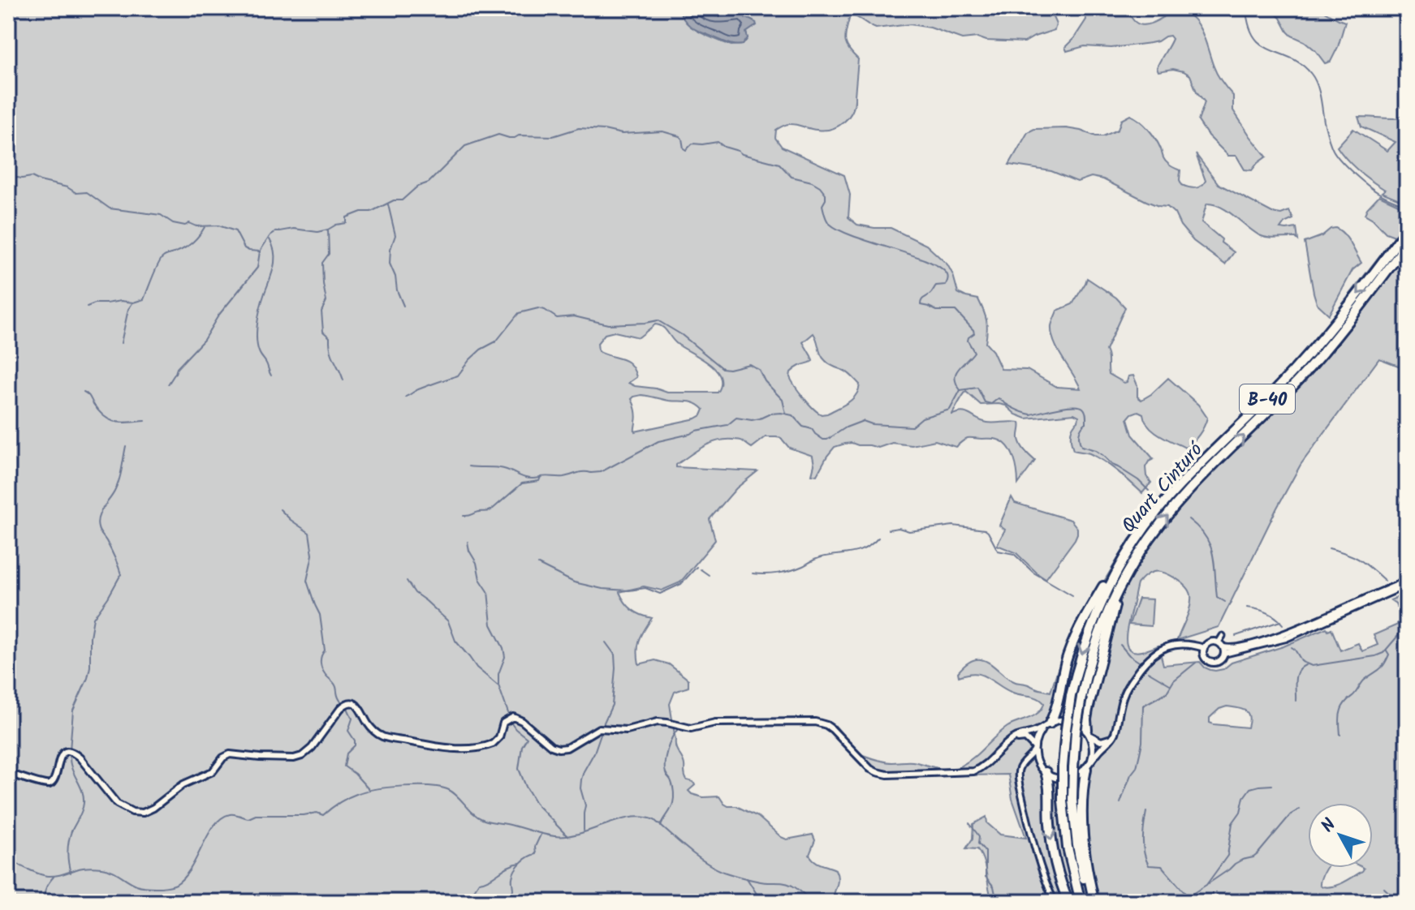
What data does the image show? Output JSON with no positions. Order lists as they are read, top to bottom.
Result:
{
  "streets": {
    "highway": ["B-40", "Quart Cinturó"]
  },
  "north": "top left"
}
